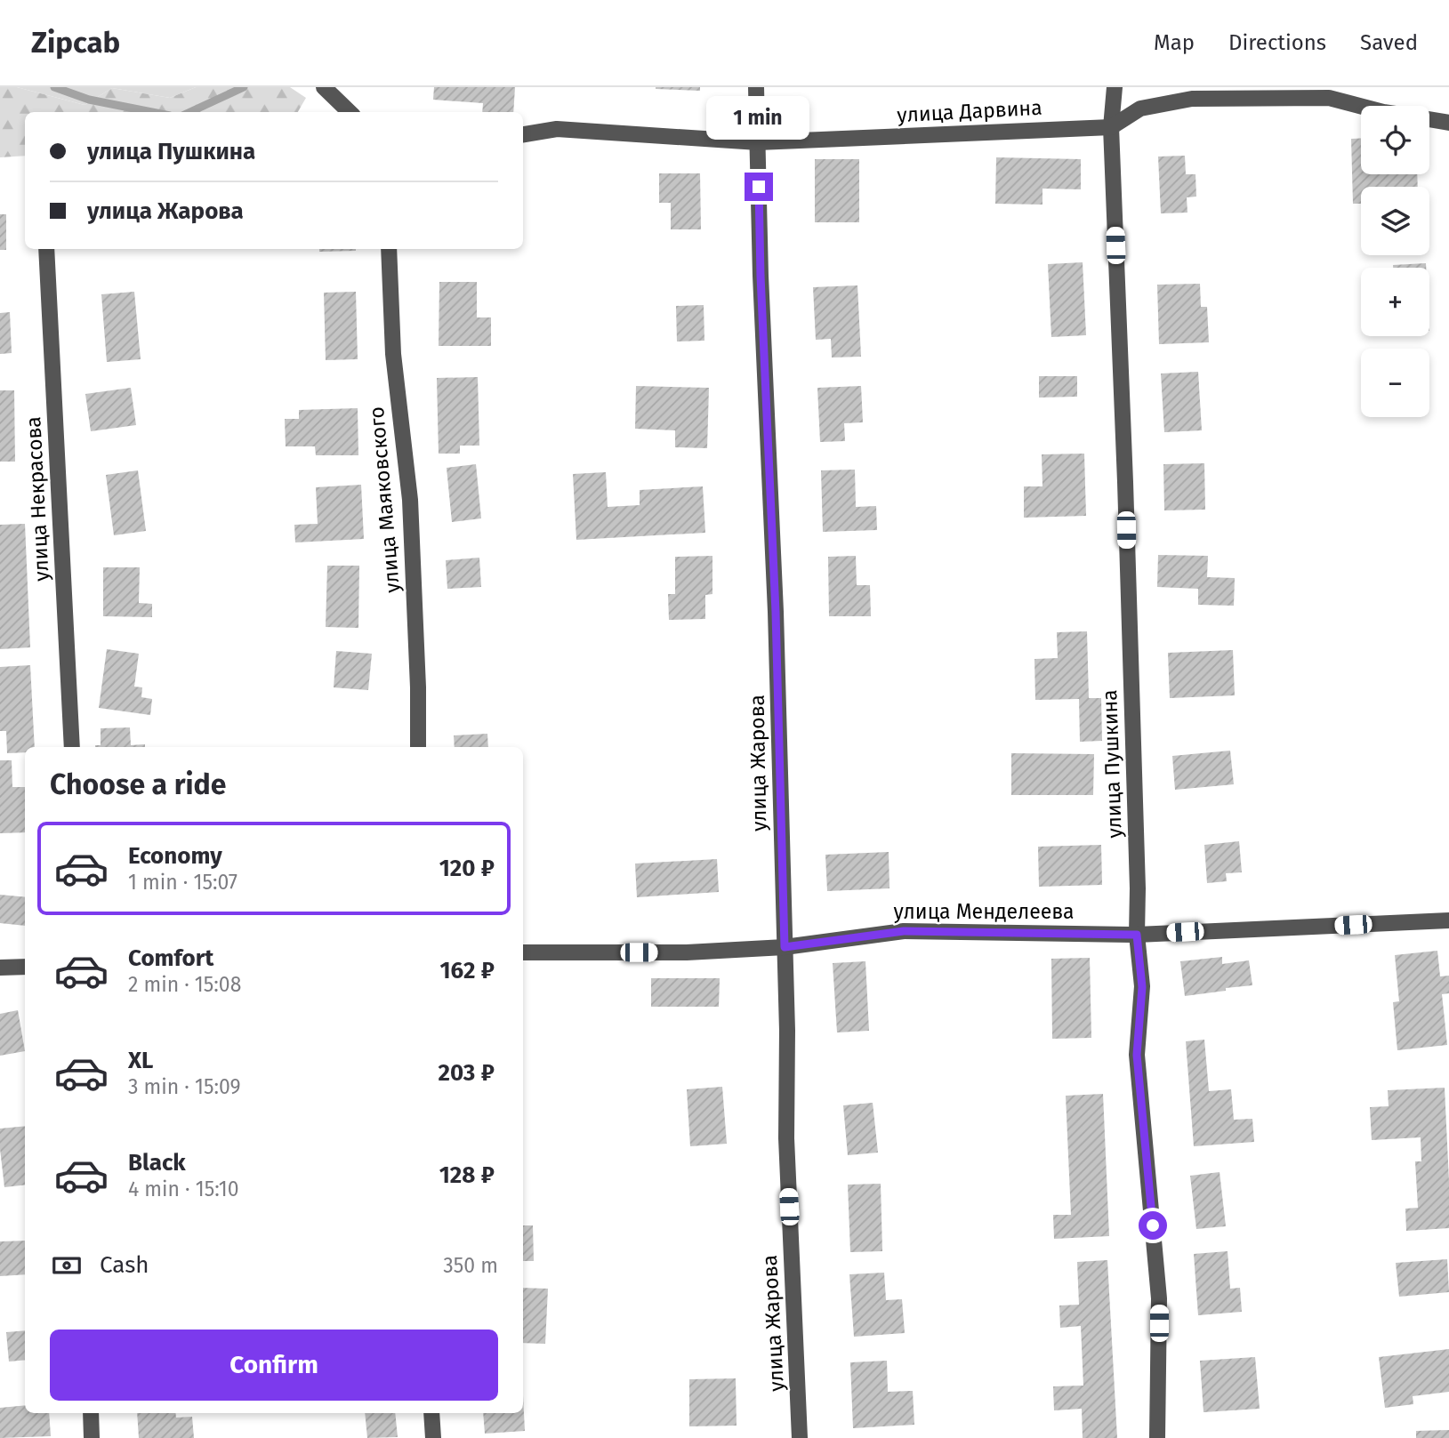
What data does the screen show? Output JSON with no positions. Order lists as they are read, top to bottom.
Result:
{
  "streets": {
    "street": [
      "улица Дарвина",
      "улица Некрасова",
      "улица Маяковского",
      "улица Жарова",
      "улица Пушкина",
      "улица Менделеева"
    ]
  },
  "crossings": [
    ["улица Дарвина", "улица Жарова"],
    ["улица Дарвина", "улица Пушкина"],
    ["улица Жарова", "улица Менделеева"],
    ["улица Пушкина", "улица Менделеева"]
  ],
  "page": {
    "header": "Zipcab",
    "nav": ["Map", "Directions", "Saved"],
    "bubble": "1 min",
    "map_buttons": ["+", "−"],
    "banner": ["улица Пушкина", "улица Жарова"],
    "heading": "Choose a ride",
    "list": [
      {
        "name": "Economy",
        "note": "1 min · 15:07",
        "value": "120 ₽"
      },
      {
        "name": "Comfort",
        "note": "2 min · 15:08",
        "value": "162 ₽"
      },
      {
        "name": "XL",
        "note": "3 min · 15:09",
        "value": "203 ₽"
      },
      {
        "name": "Black",
        "note": "4 min · 15:10",
        "value": "128 ₽"
      }
    ],
    "pay": ["Cash", "350 m"],
    "buttons": "Confirm"
  }
}
